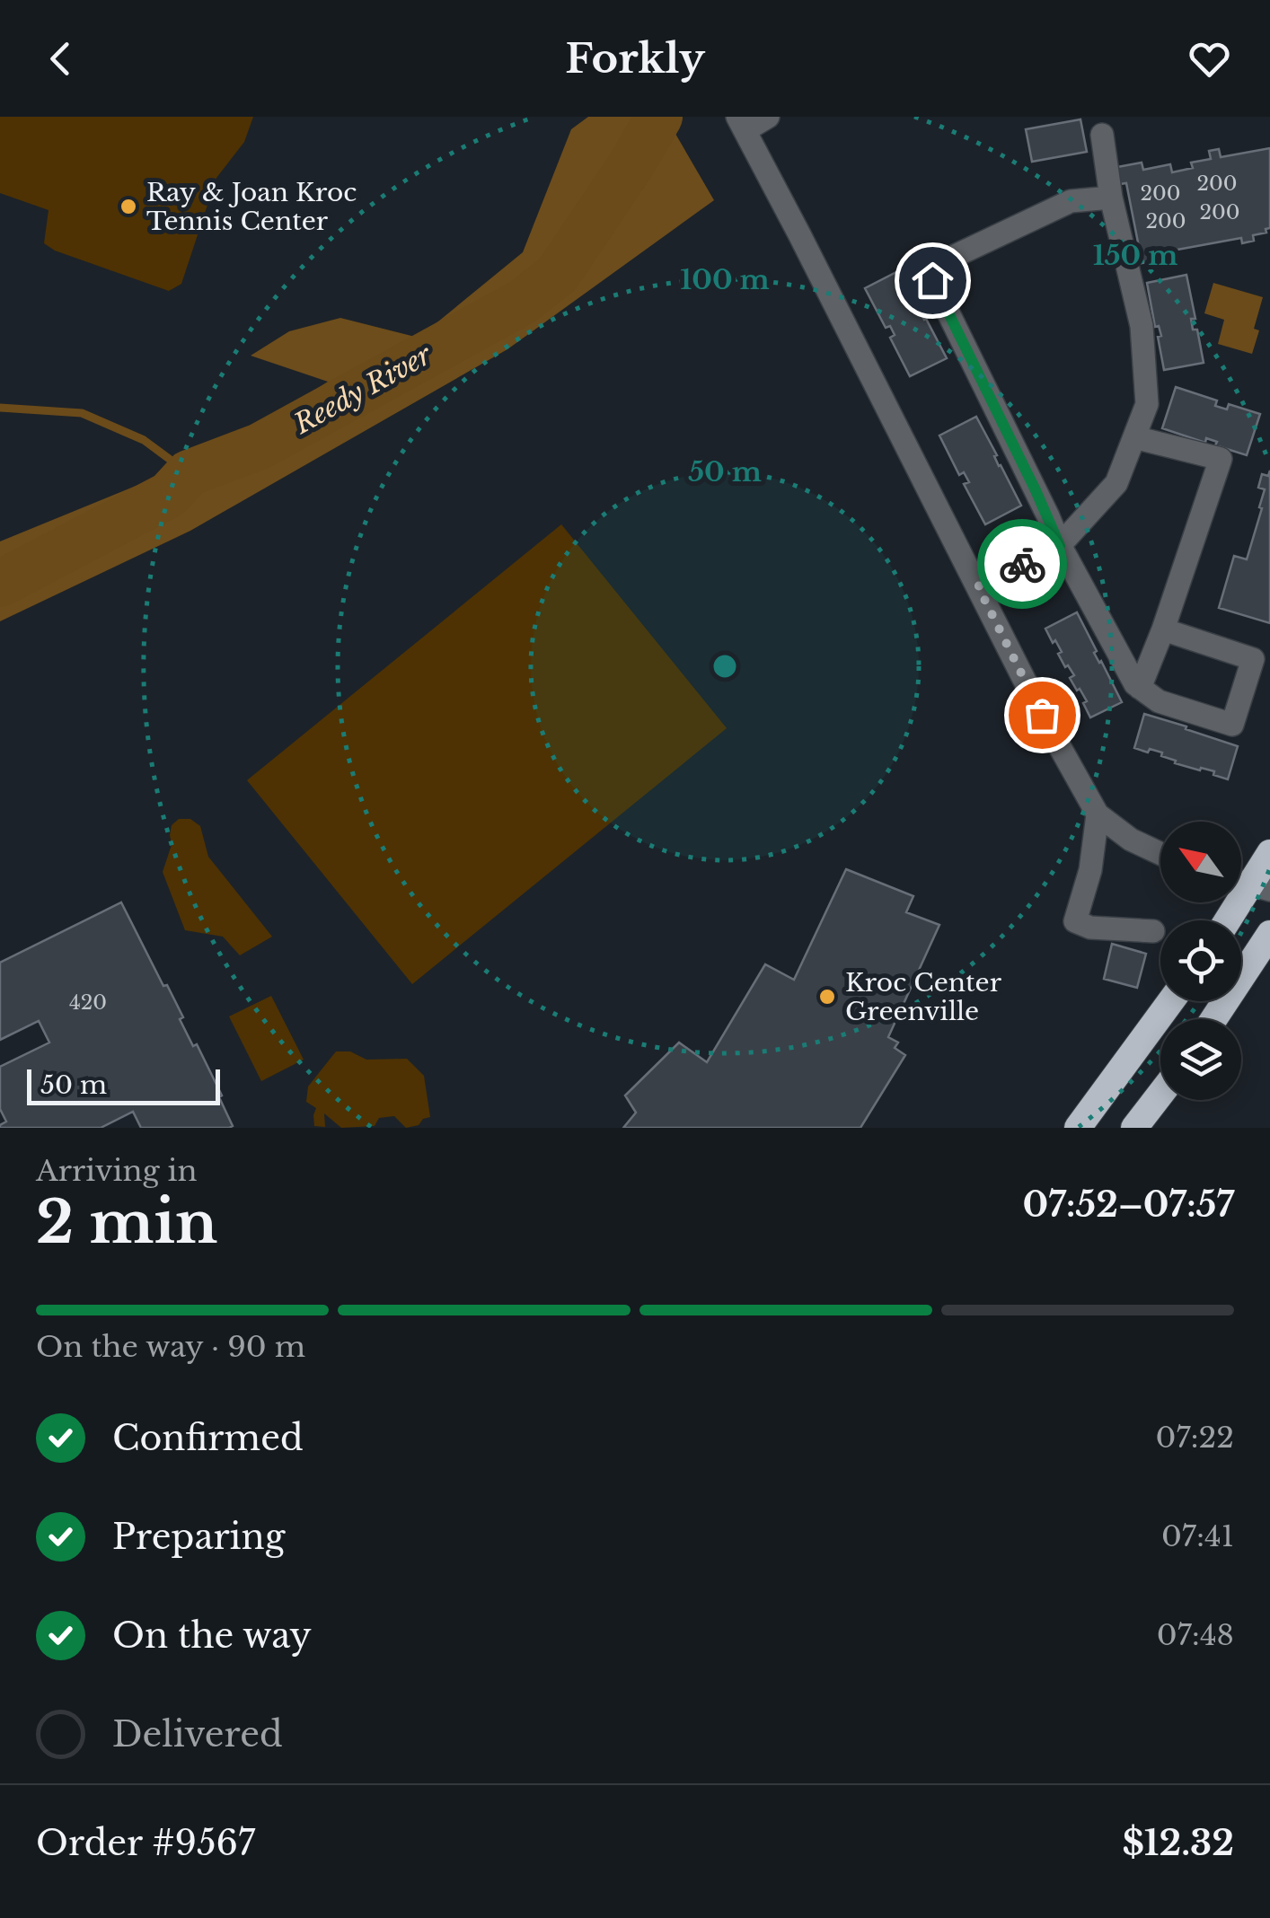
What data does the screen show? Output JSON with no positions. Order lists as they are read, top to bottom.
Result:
{
  "water": ["Reedy River"],
  "places": ["Ray & Joan Kroc Tennis Center", "Kroc Center Greenville"],
  "house_numbers": [
    "200",
    "200",
    "200",
    "200",
    "420"
  ],
  "scale_bar": "50 m",
  "north": "top left",
  "page": {
    "header": "Forkly",
    "scale": "50 m",
    "heading": ["2 min", "Arriving in", "07:52–07:57"],
    "panel": ["Order #9567", "$12.32"],
    "bar": "On the way · 90 m",
    "list": [
      ["Confirmed", "07:22"],
      ["Preparing", "07:41"],
      ["On the way", "07:48"],
      "Delivered"
    ]
  },
  "rings": ["150 m", "100 m", "50 m"]
}
